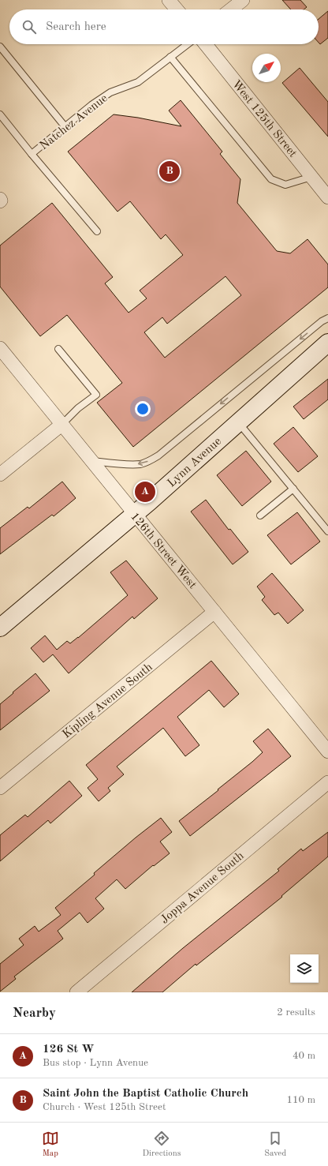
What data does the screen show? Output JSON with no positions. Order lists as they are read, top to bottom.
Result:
{
  "streets": {
    "main road": ["Lynn Avenue"],
    "street": [
      "West 125th Street",
      "126th Street West",
      "Kipling Avenue South",
      "Joppa Avenue South"
    ],
    "lane": ["Natchez Avenue"]
  },
  "crossings": [
    ["Lynn Avenue", "126th Street West"],
    ["126th Street West", "Kipling Avenue South"]
  ],
  "north": "top right",
  "page": {
    "search": "Search here",
    "pins": ["B", "A"],
    "heading": ["Nearby", "2 results"],
    "list": [
      {
        "mark": "A",
        "name": "126 St W",
        "note": "Bus stop · Lynn Avenue",
        "value": "40 m"
      },
      {
        "mark": "B",
        "name": "Saint John the Baptist Catholic Church",
        "note": "Church · West 125th Street",
        "value": "110 m"
      }
    ],
    "nav": ["Map", "Directions", "Saved"]
  }
}
